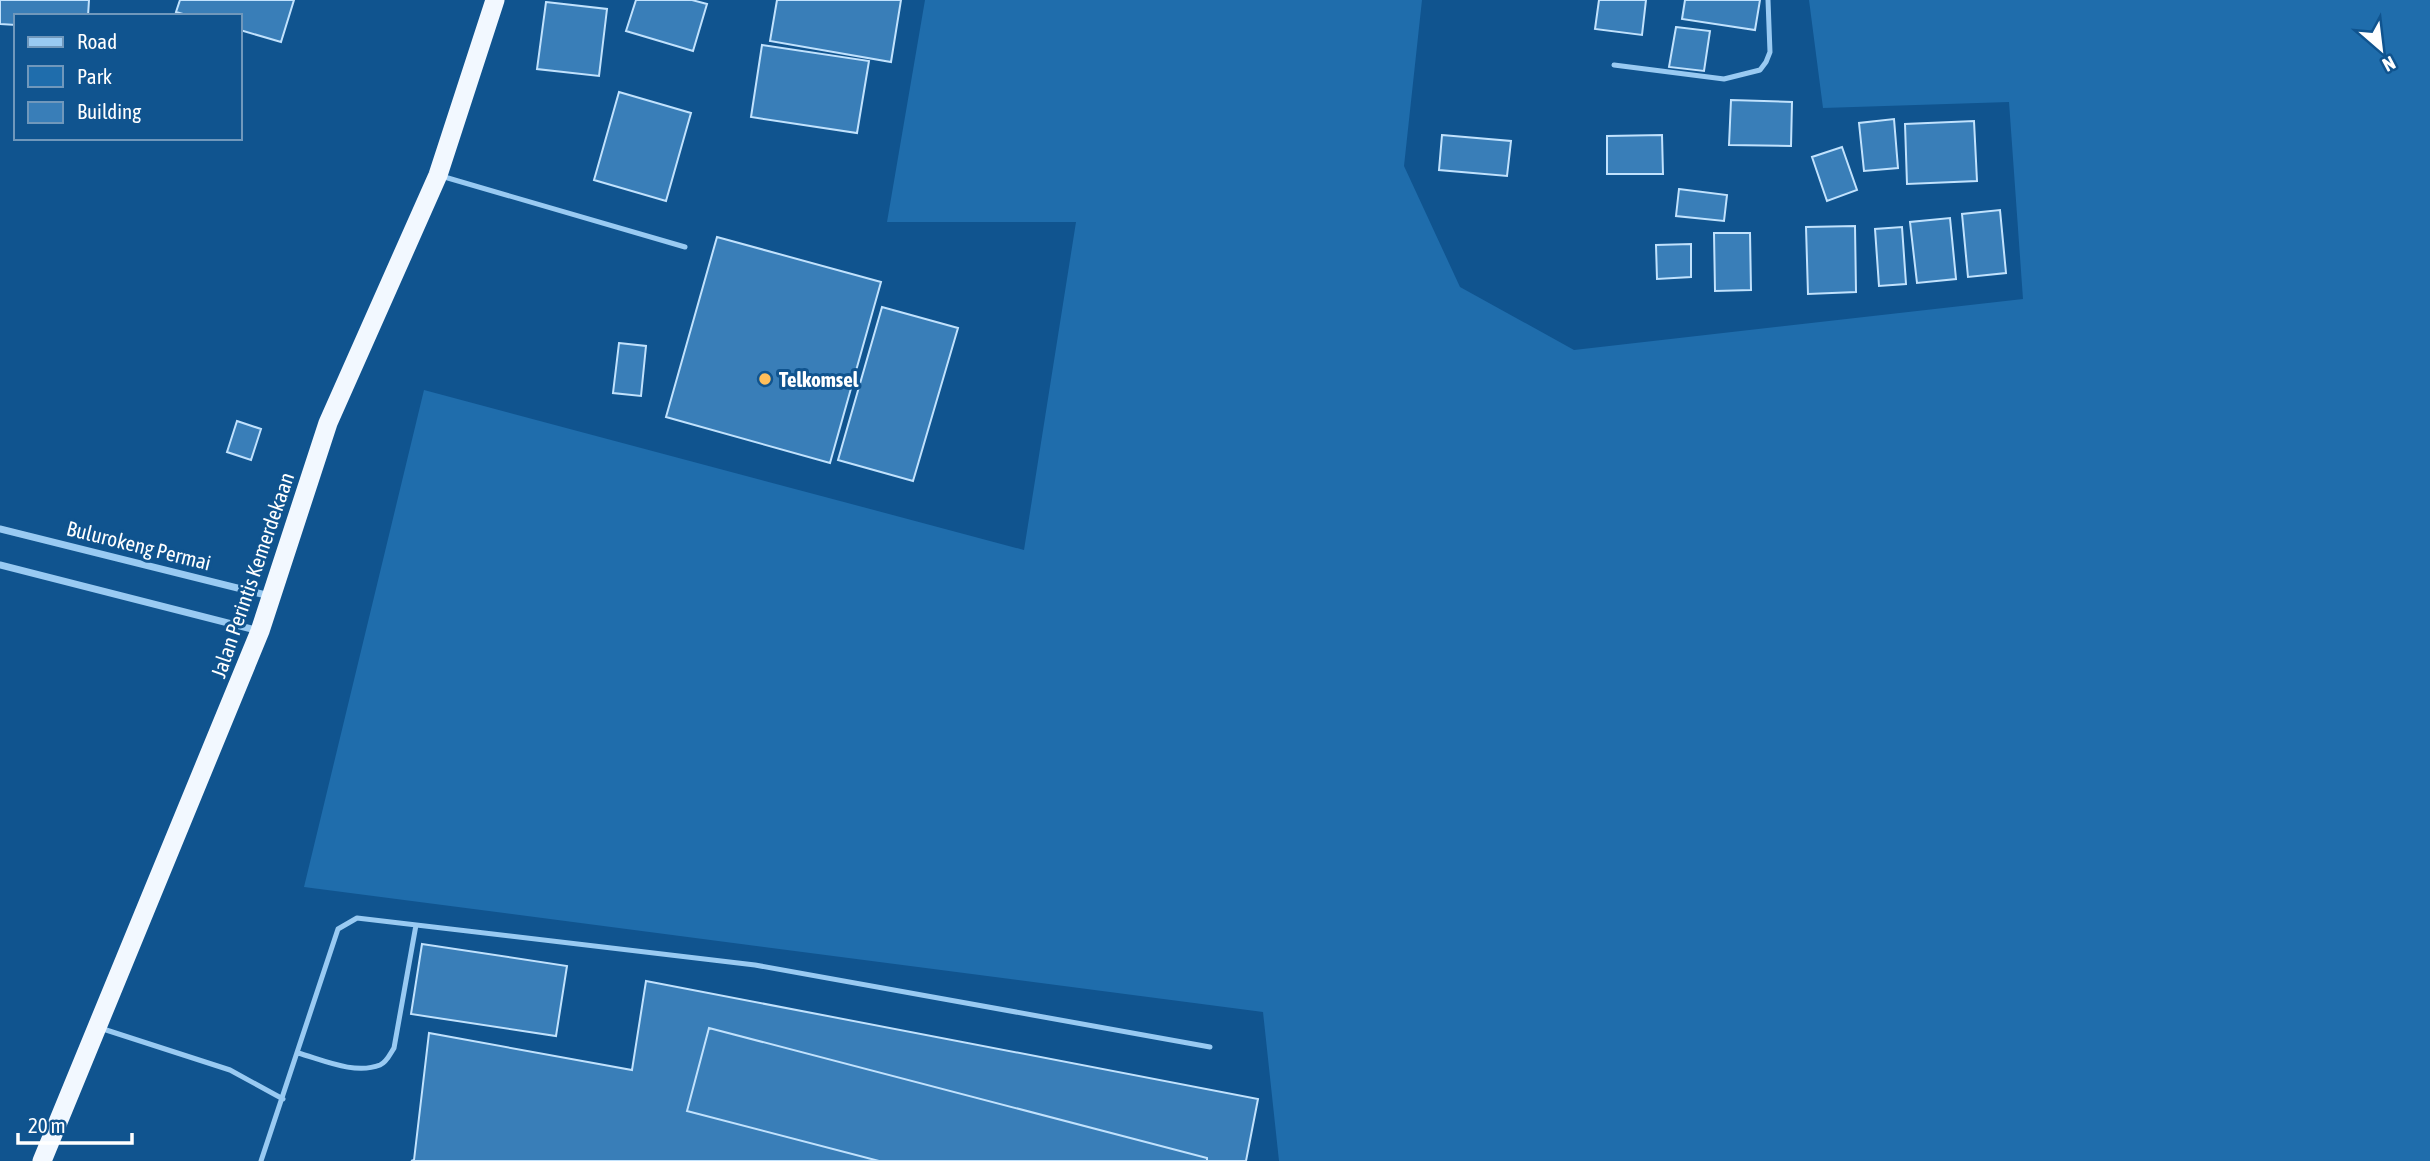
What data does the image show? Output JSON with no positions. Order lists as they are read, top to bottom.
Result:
{
  "streets": {
    "highway": ["Jalan Perintis Kemerdekaan"],
    "street": ["Bulurokeng Permai"]
  },
  "crossings": [
    ["Bulurokeng Permai", "Jalan Perintis Kemerdekaan"]
  ],
  "places": ["Telkomsel"],
  "legend": ["Road", "Park", "Building"],
  "scale_bar": "20 m",
  "north": "bottom right"
}
